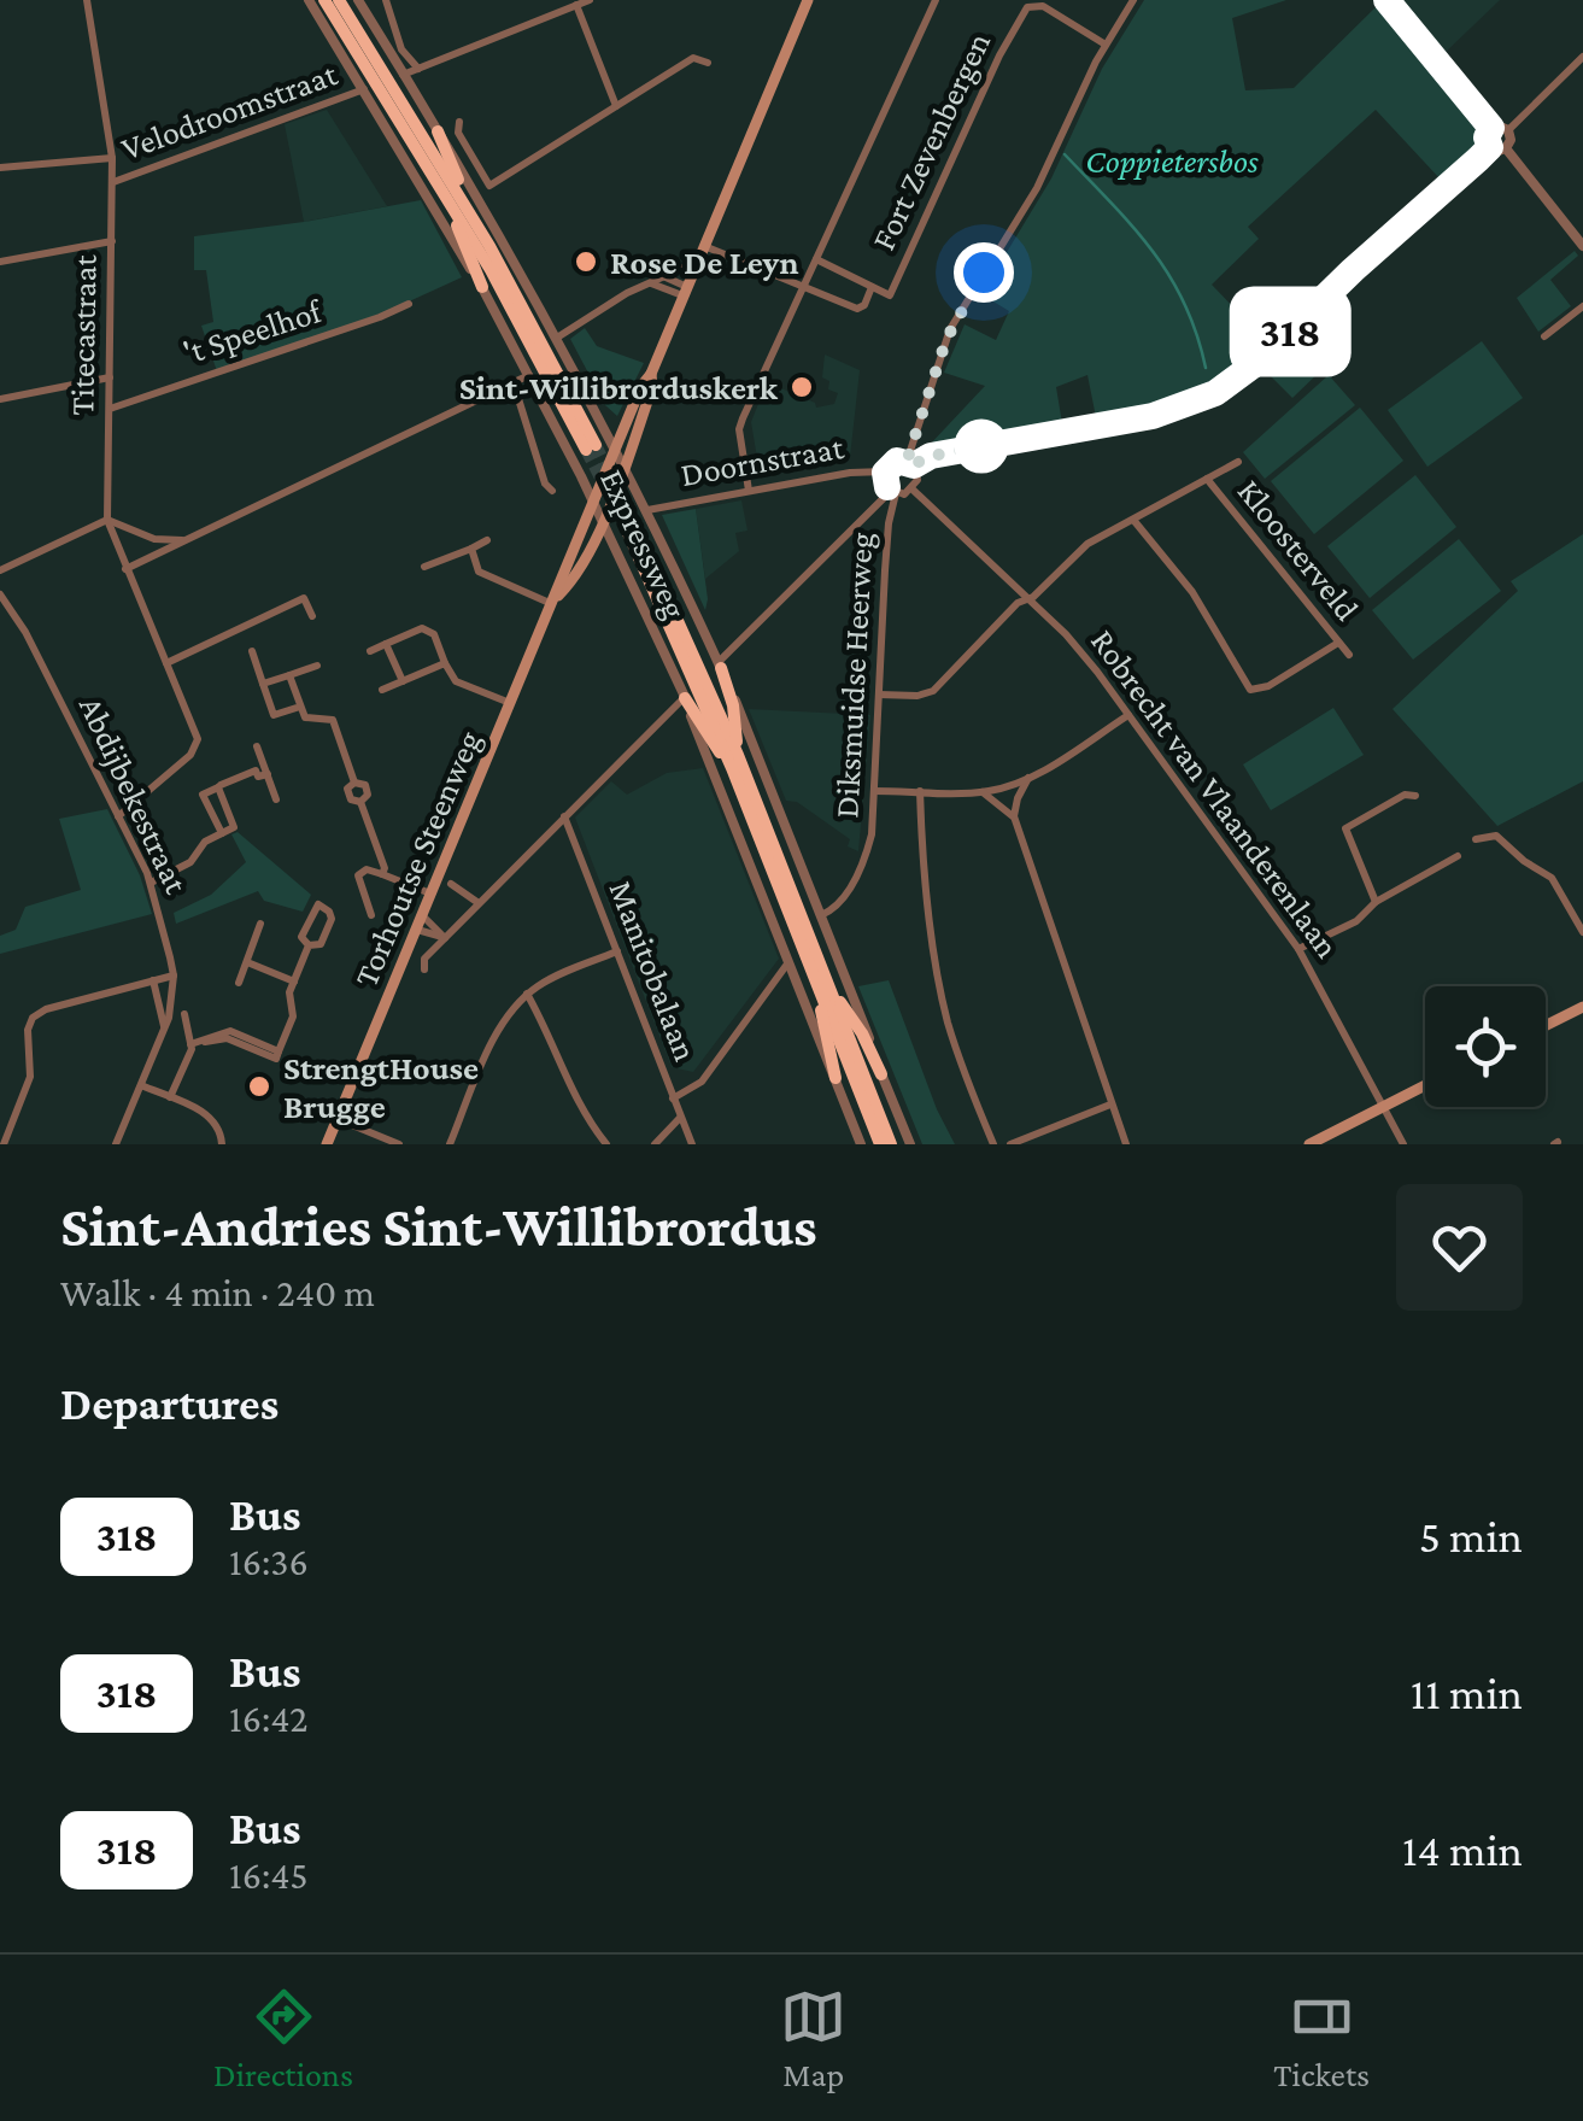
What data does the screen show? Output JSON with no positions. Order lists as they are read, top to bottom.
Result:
{
  "streets": {
    "highway": ["Expressweg"],
    "main road": ["Torhoutse Steenweg"],
    "street": [
      "Velodroomstraat",
      "Fort Zevenbergen",
      "'t Speelhof",
      "Titecastraat",
      "Doornstraat",
      "Kloosterveld",
      "Diksmuidse Heerweg",
      "Robrecht van Vlaanderenlaan",
      "Abdijbekestraat",
      "Manitobalaan"
    ]
  },
  "crossings": [
    ["Velodroomstraat", "Titecastraat"],
    ["Velodroomstraat", "Expressweg"],
    ["Fort Zevenbergen", "Torhoutse Steenweg"],
    ["'t Speelhof", "Titecastraat"],
    ["Titecastraat", "Abdijbekestraat"],
    ["Doornstraat", "Expressweg"],
    ["Doornstraat", "Diksmuidse Heerweg"],
    ["Doornstraat", "Robrecht van Vlaanderenlaan"],
    ["Expressweg", "Diksmuidse Heerweg"],
    ["Expressweg", "Torhoutse Steenweg"],
    ["Diksmuidse Heerweg", "Robrecht van Vlaanderenlaan"]
  ],
  "parks": ["Coppietersbos"],
  "places": ["Rose De Leyn", "Sint-Willibrorduskerk", "StrengtHouse Brugge"],
  "lines": ["bus line 318"],
  "page": {
    "on_map": "318",
    "heading": [
      ["Sint-Andries Sint-Willibrordus", "Walk · 4 min · 240 m"],
      "Departures"
    ],
    "list": [
      {
        "mark": "318",
        "name": "Bus",
        "note": "16:36",
        "value": "5 min"
      },
      {
        "mark": "318",
        "name": "Bus",
        "note": "16:42",
        "value": "11 min"
      },
      {
        "mark": "318",
        "name": "Bus",
        "note": "16:45",
        "value": "14 min"
      }
    ],
    "tabs": ["Directions", "Map", "Tickets"]
  }
}
